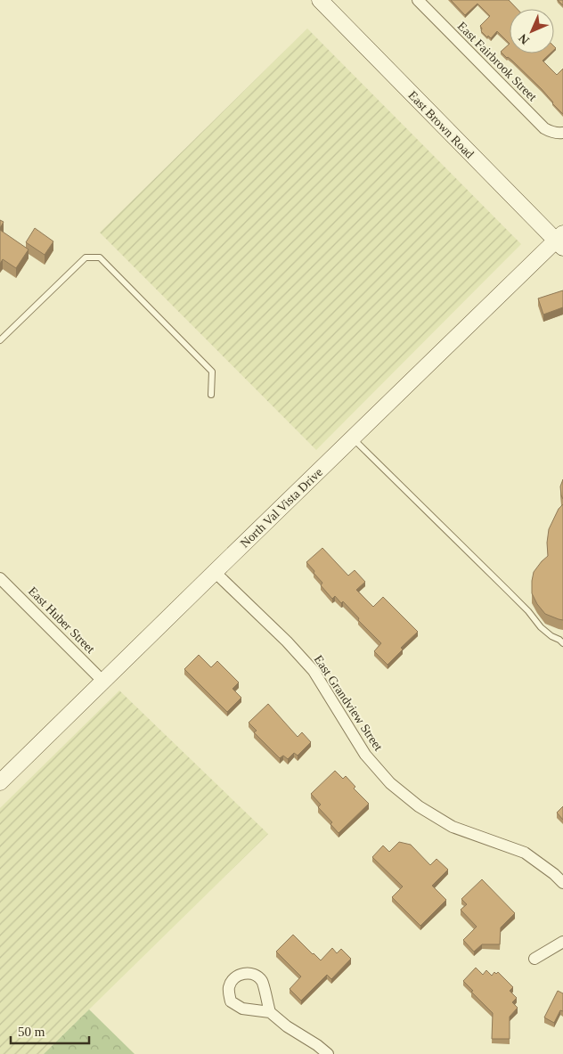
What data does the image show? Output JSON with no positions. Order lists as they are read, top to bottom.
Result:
{
  "streets": {
    "main road": ["East Brown Road", "North Val Vista Drive"],
    "street": ["East Fairbrook Street", "East Huber Street", "East Grandview Street"]
  },
  "crossings": [
    ["East Brown Road", "North Val Vista Drive"],
    ["North Val Vista Drive", "East Huber Street"],
    ["North Val Vista Drive", "East Grandview Street"]
  ],
  "scale_bar": "50 m",
  "north": "bottom left"
}
